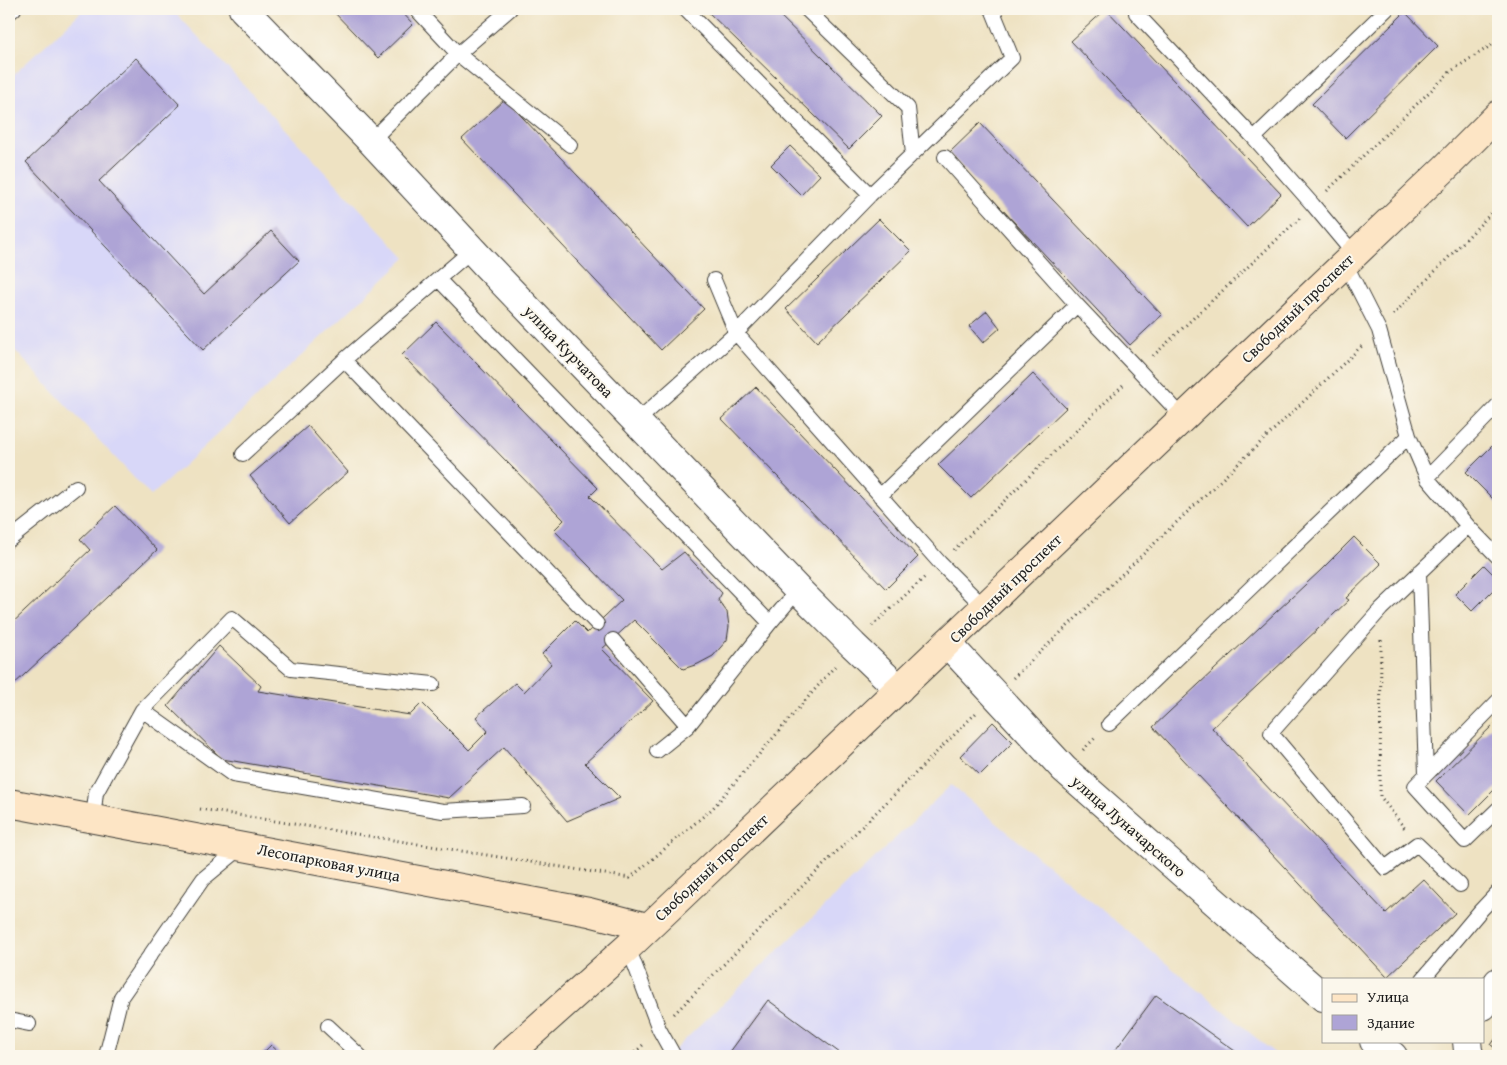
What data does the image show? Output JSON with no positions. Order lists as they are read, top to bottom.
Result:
{
  "streets": {
    "main road": ["Свободный проспект", "Лесопарковая улица"],
    "street": ["улица Курчатова", "улица Луначарского"]
  },
  "crossings": [
    ["Свободный проспект", "улица Курчатова"],
    ["Свободный проспект", "улица Луначарского"],
    ["Свободный проспект", "Лесопарковая улица"]
  ],
  "legend": ["Улица", "Здание"]
}
